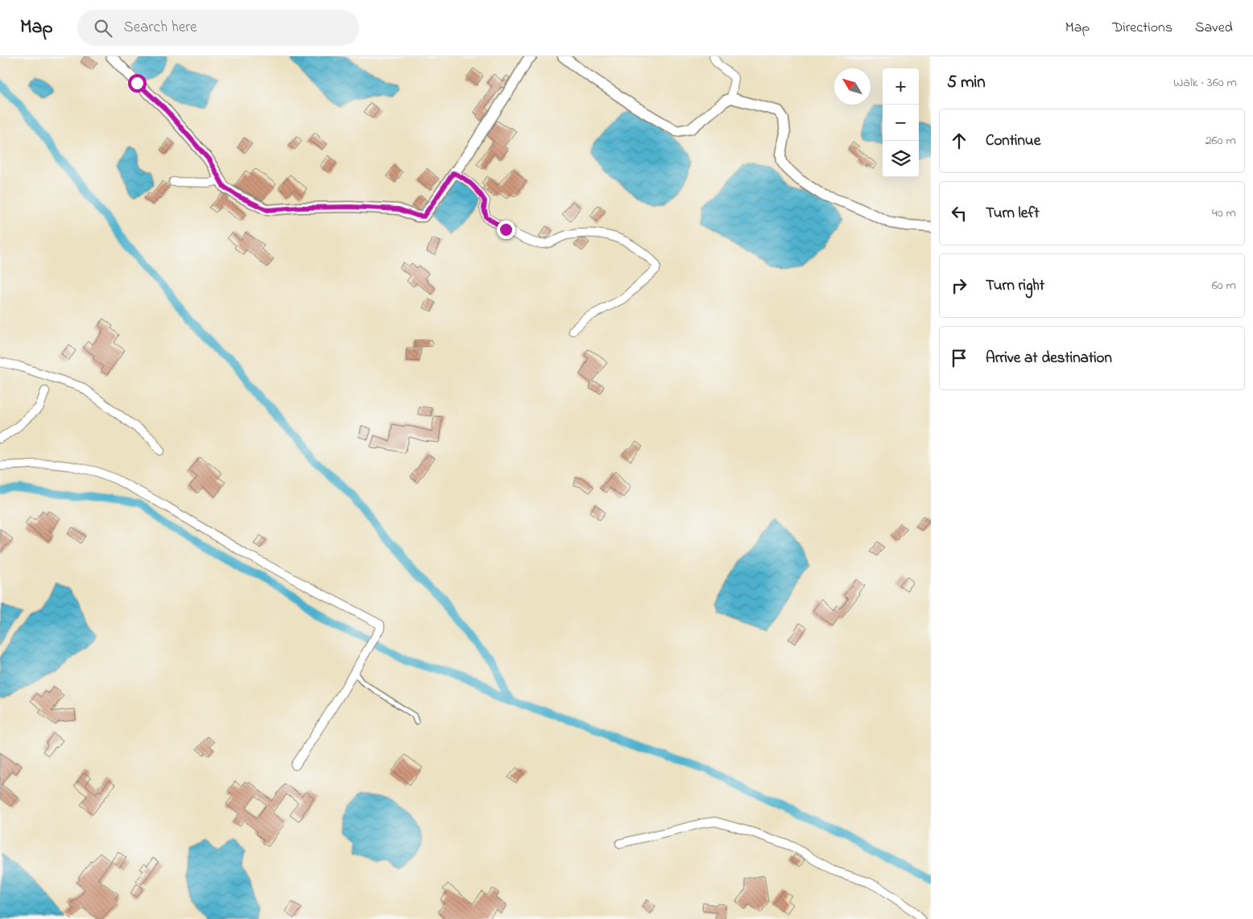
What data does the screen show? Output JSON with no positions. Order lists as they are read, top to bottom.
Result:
{
  "north": "top left",
  "page": {
    "header": "Map",
    "search": "Search here",
    "nav": ["Map", "Directions", "Saved"],
    "heading": ["5 min", "Walk · 360 m"],
    "map_buttons": ["+", "−"],
    "list": [
      ["Continue", "260 m"],
      ["Turn left", "40 m"],
      ["Turn right", "60 m"],
      "Arrive at destination"
    ]
  }
}
